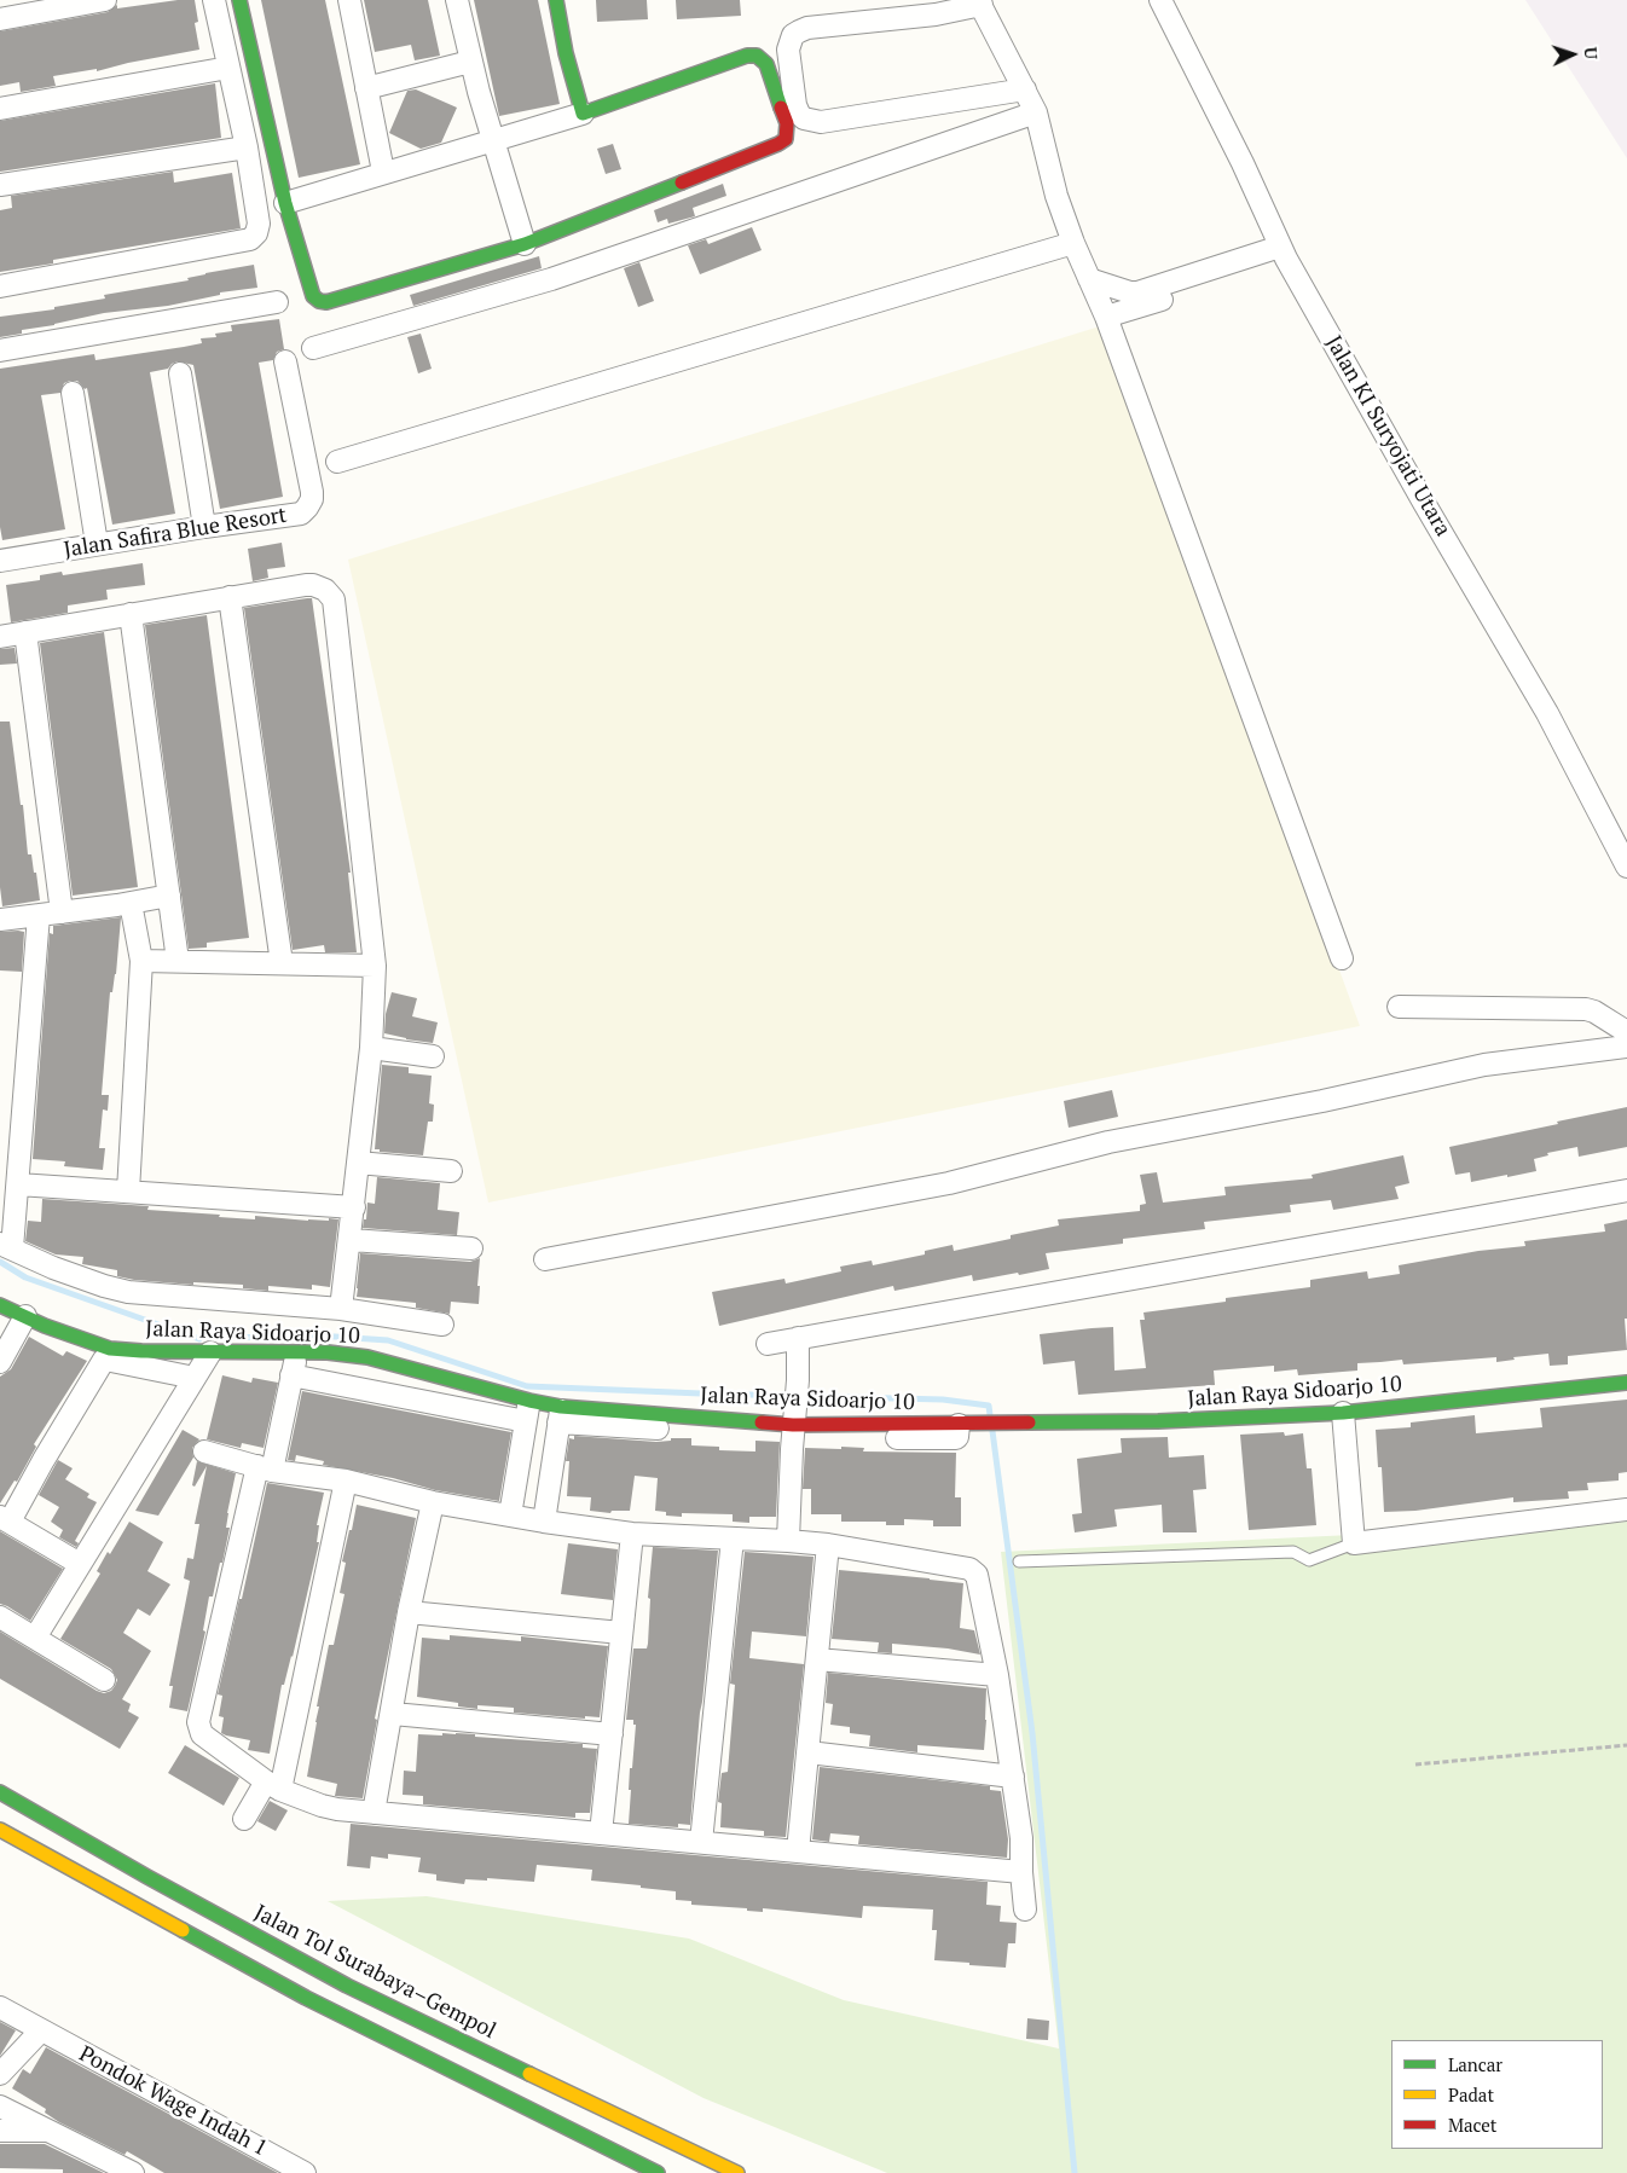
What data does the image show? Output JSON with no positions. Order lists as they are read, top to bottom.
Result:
{
  "streets": {
    "main road": ["Jalan Raya Sidoarjo 10", "Jalan Tol Surabaya–Gempol"],
    "street": ["Jalan KI Suryojati Utara", "Jalan Safira Blue Resort", "Pondok Wage Indah 1"]
  },
  "legend": ["Lancar", "Padat", "Macet"],
  "north": "right"
}
